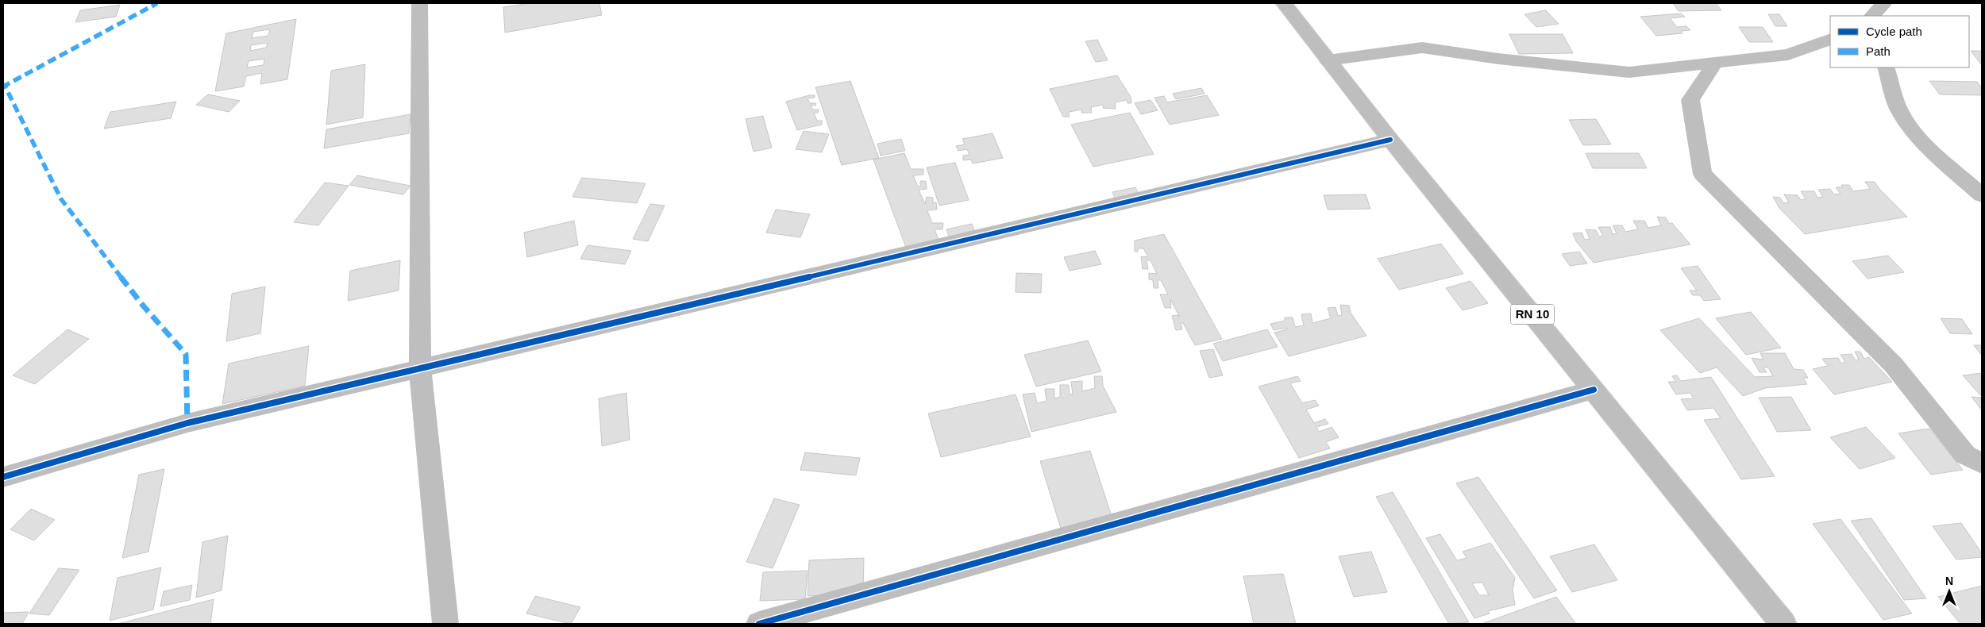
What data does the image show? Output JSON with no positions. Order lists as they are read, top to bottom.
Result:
{
  "streets": {
    "street": ["RN 10"]
  },
  "legend": ["Cycle path", "Path"],
  "north": "top"
}
